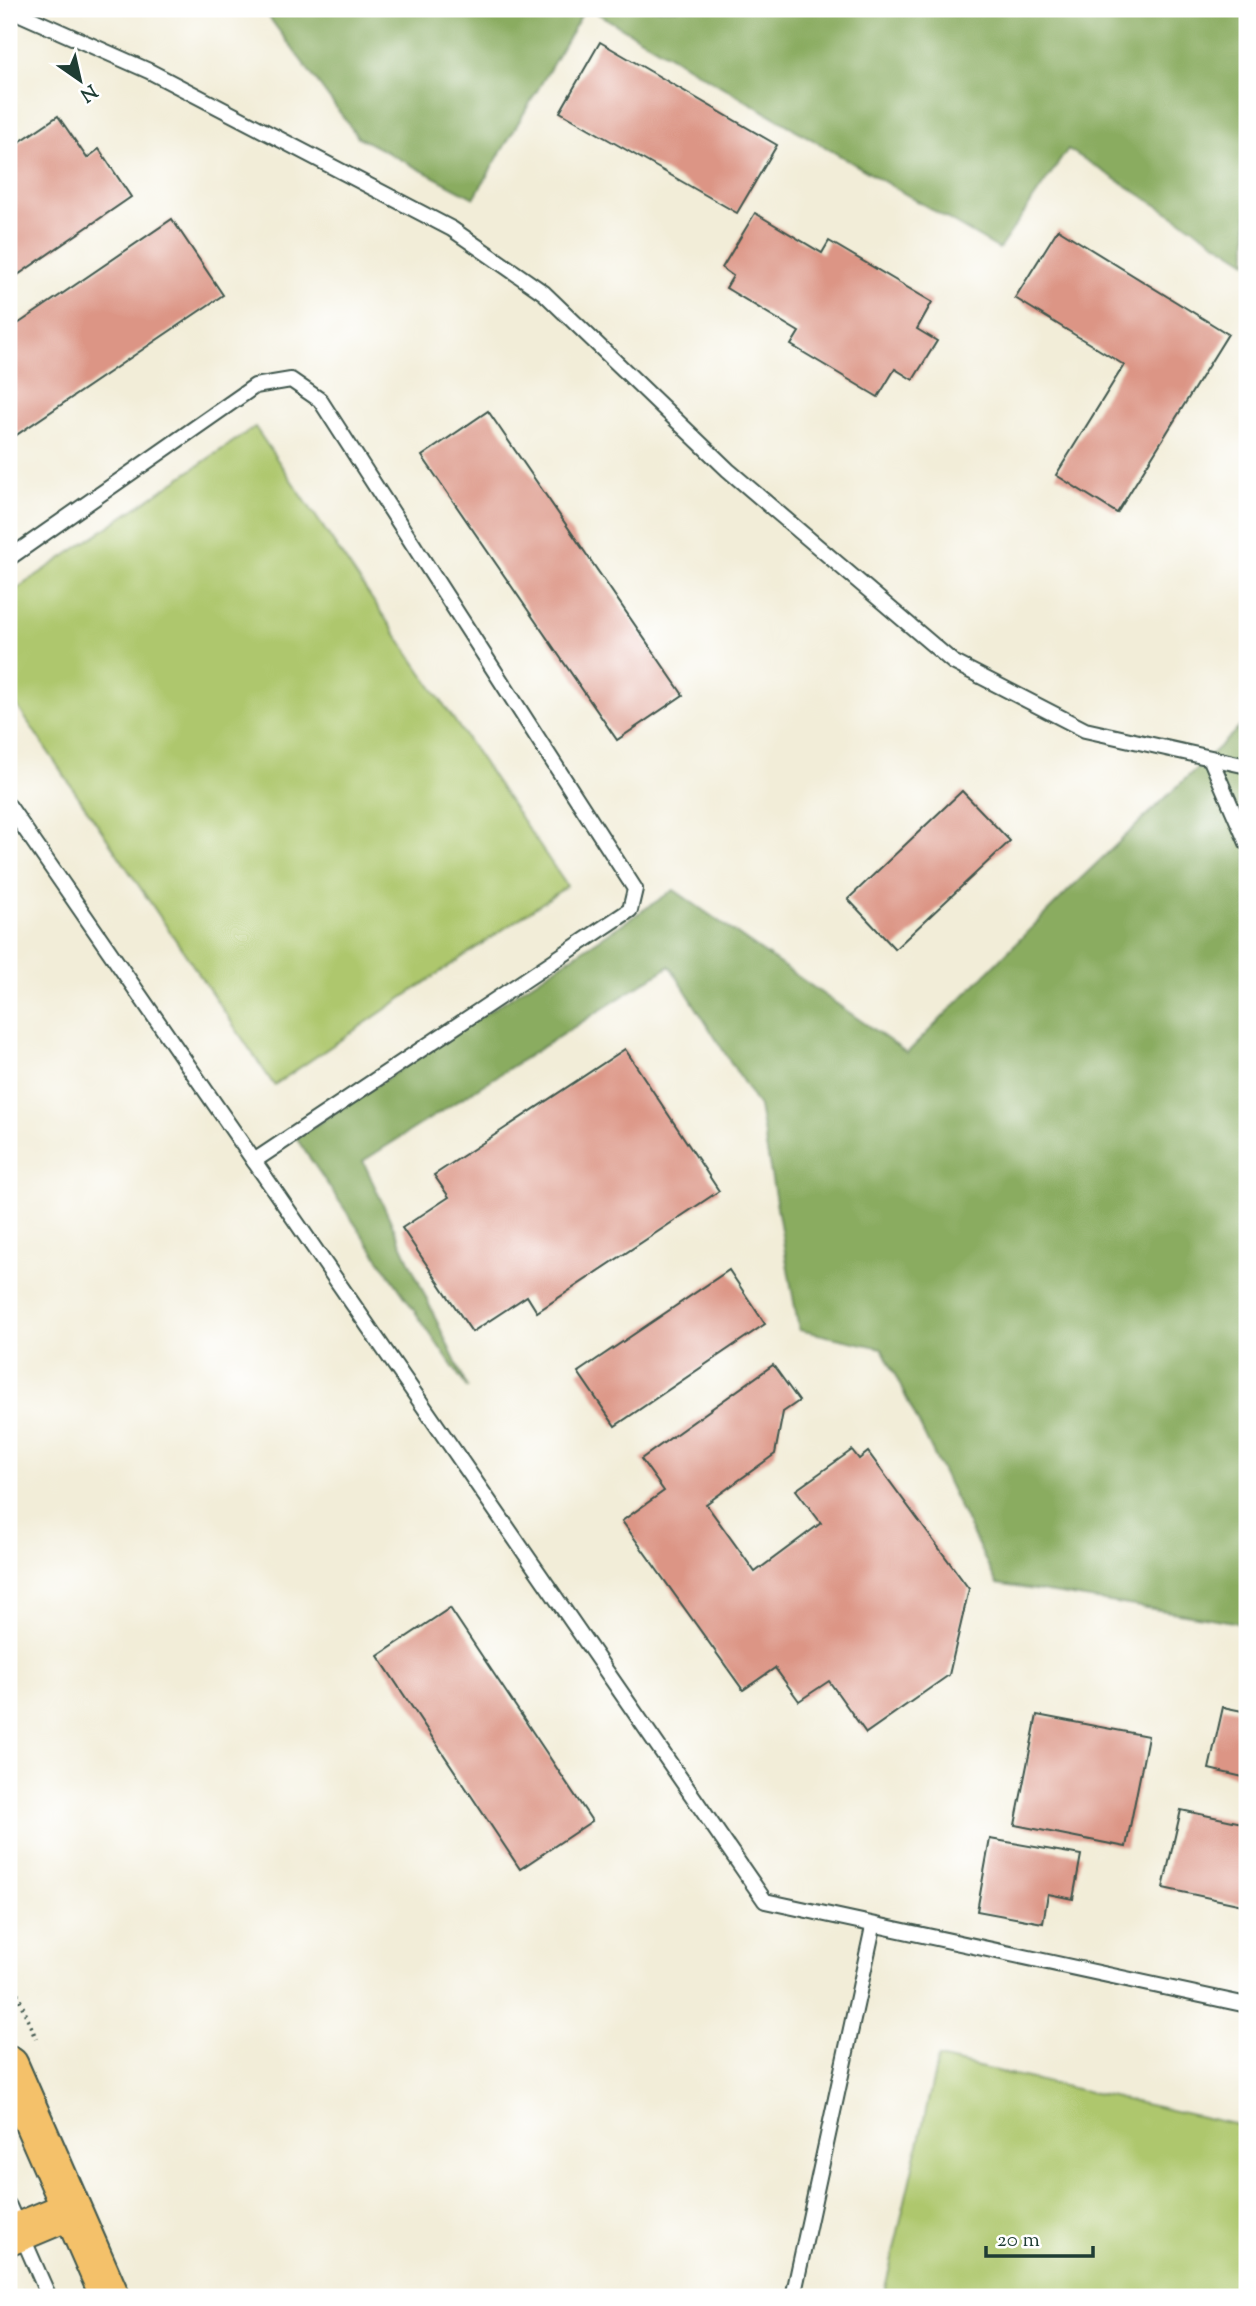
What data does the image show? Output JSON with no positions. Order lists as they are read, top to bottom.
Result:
{
  "scale_bar": "20 m",
  "north": "bottom right"
}
